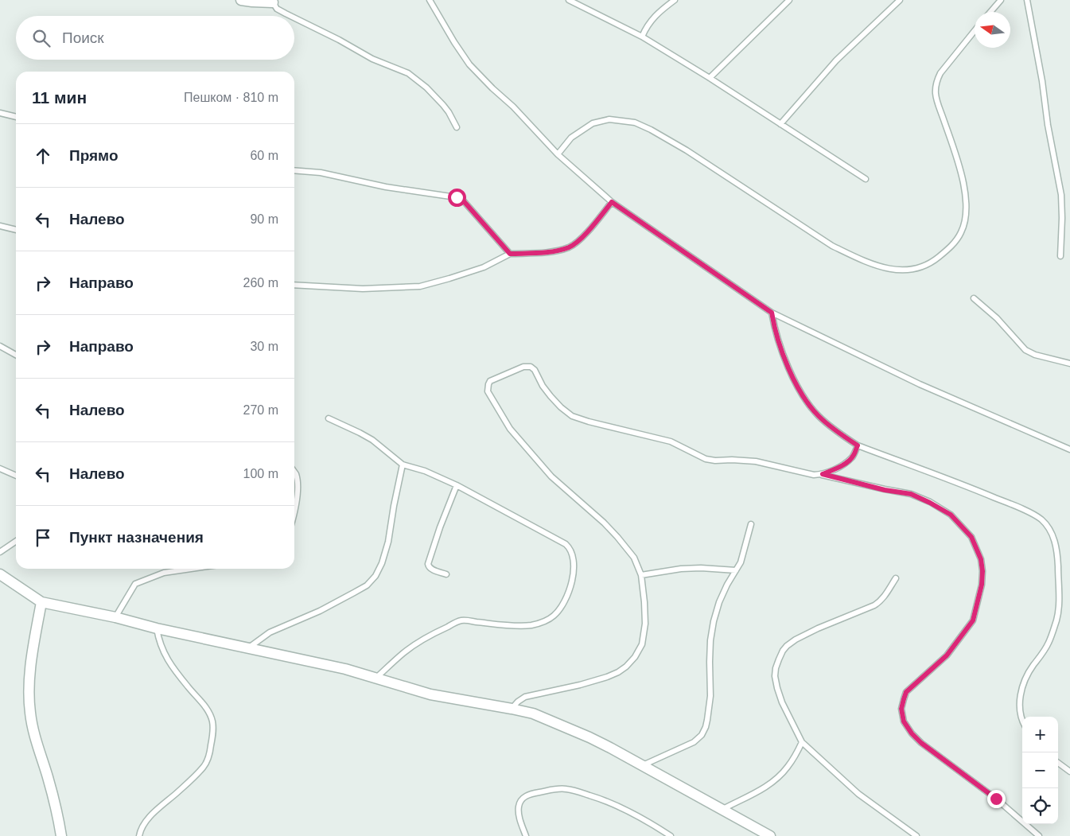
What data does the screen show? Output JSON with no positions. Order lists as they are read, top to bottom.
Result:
{
  "north": "left",
  "page": {
    "search": "Поиск",
    "heading": ["11 мин", "Пешком · 810 m"],
    "list": [
      ["Прямо", "60 m"],
      ["Налево", "90 m"],
      ["Направо", "260 m"],
      ["Направо", "30 m"],
      ["Налево", "270 m"],
      ["Налево", "100 m"],
      "Пункт назначения"
    ],
    "map_buttons": ["+", "−"]
  }
}
